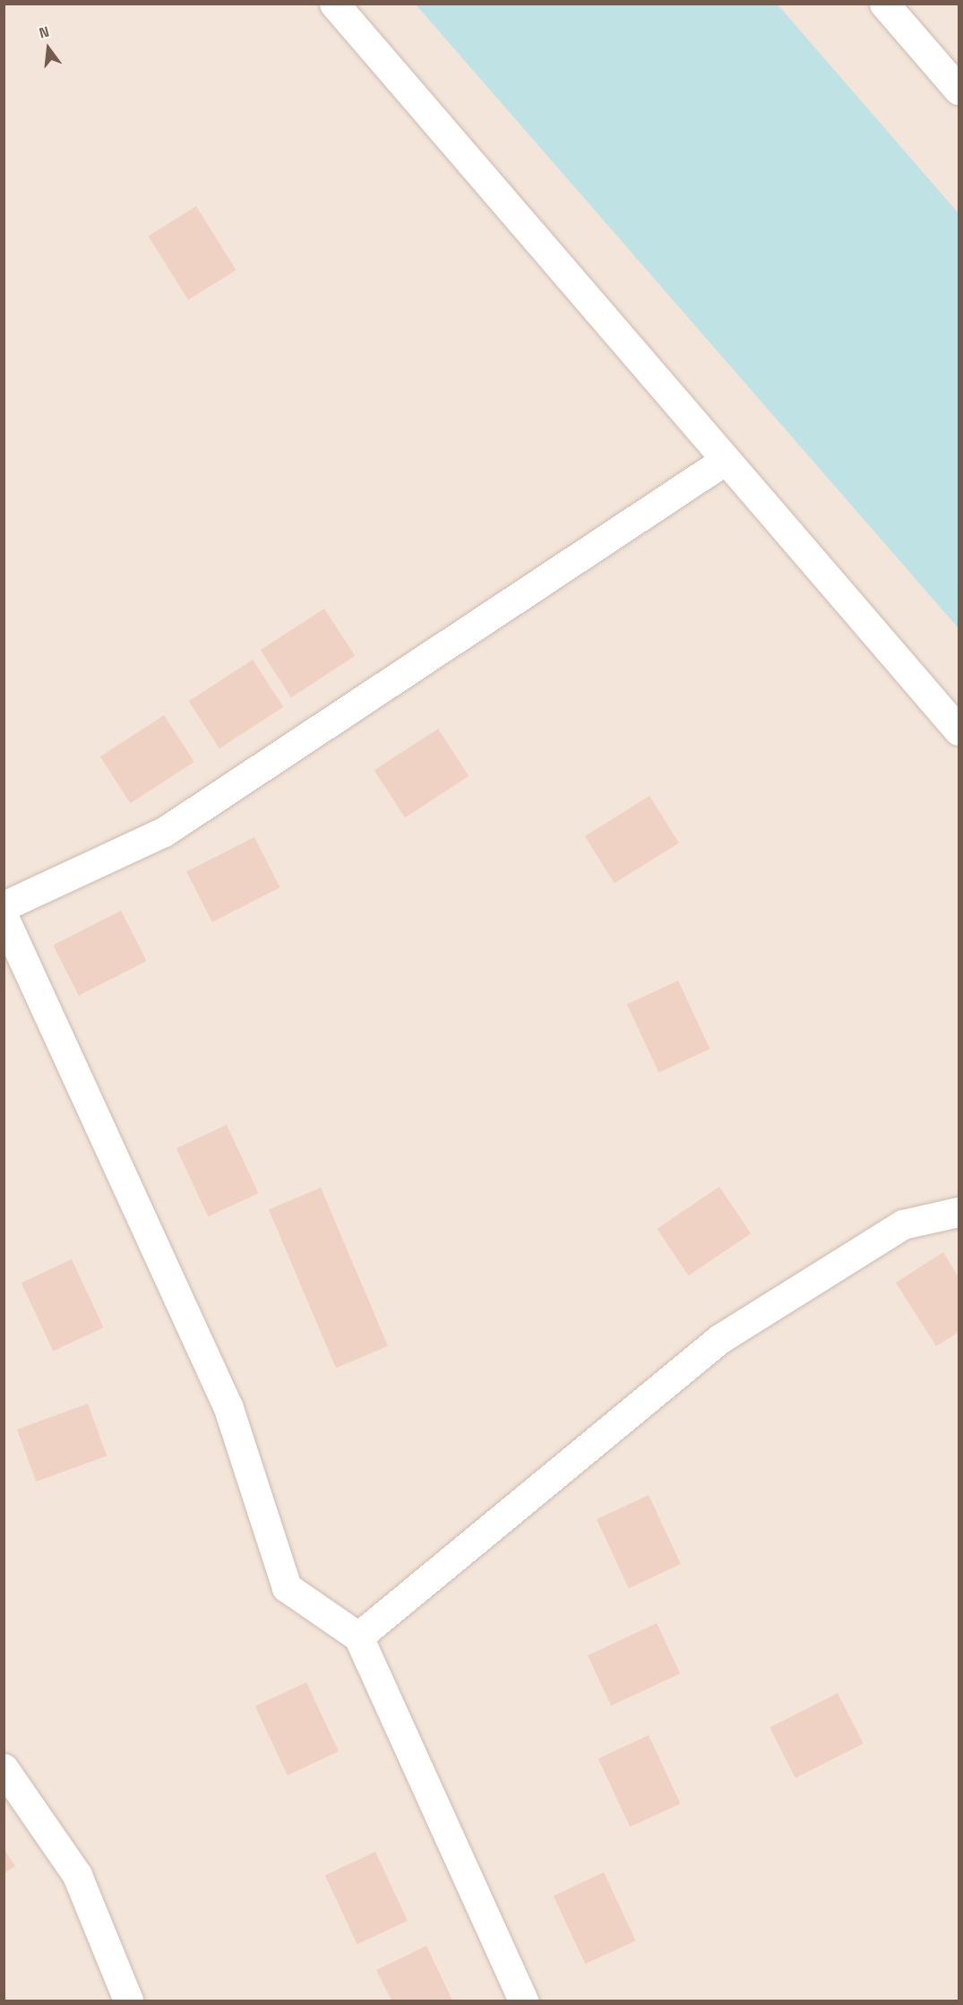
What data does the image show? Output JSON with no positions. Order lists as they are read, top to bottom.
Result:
{
  "north": "top"
}
